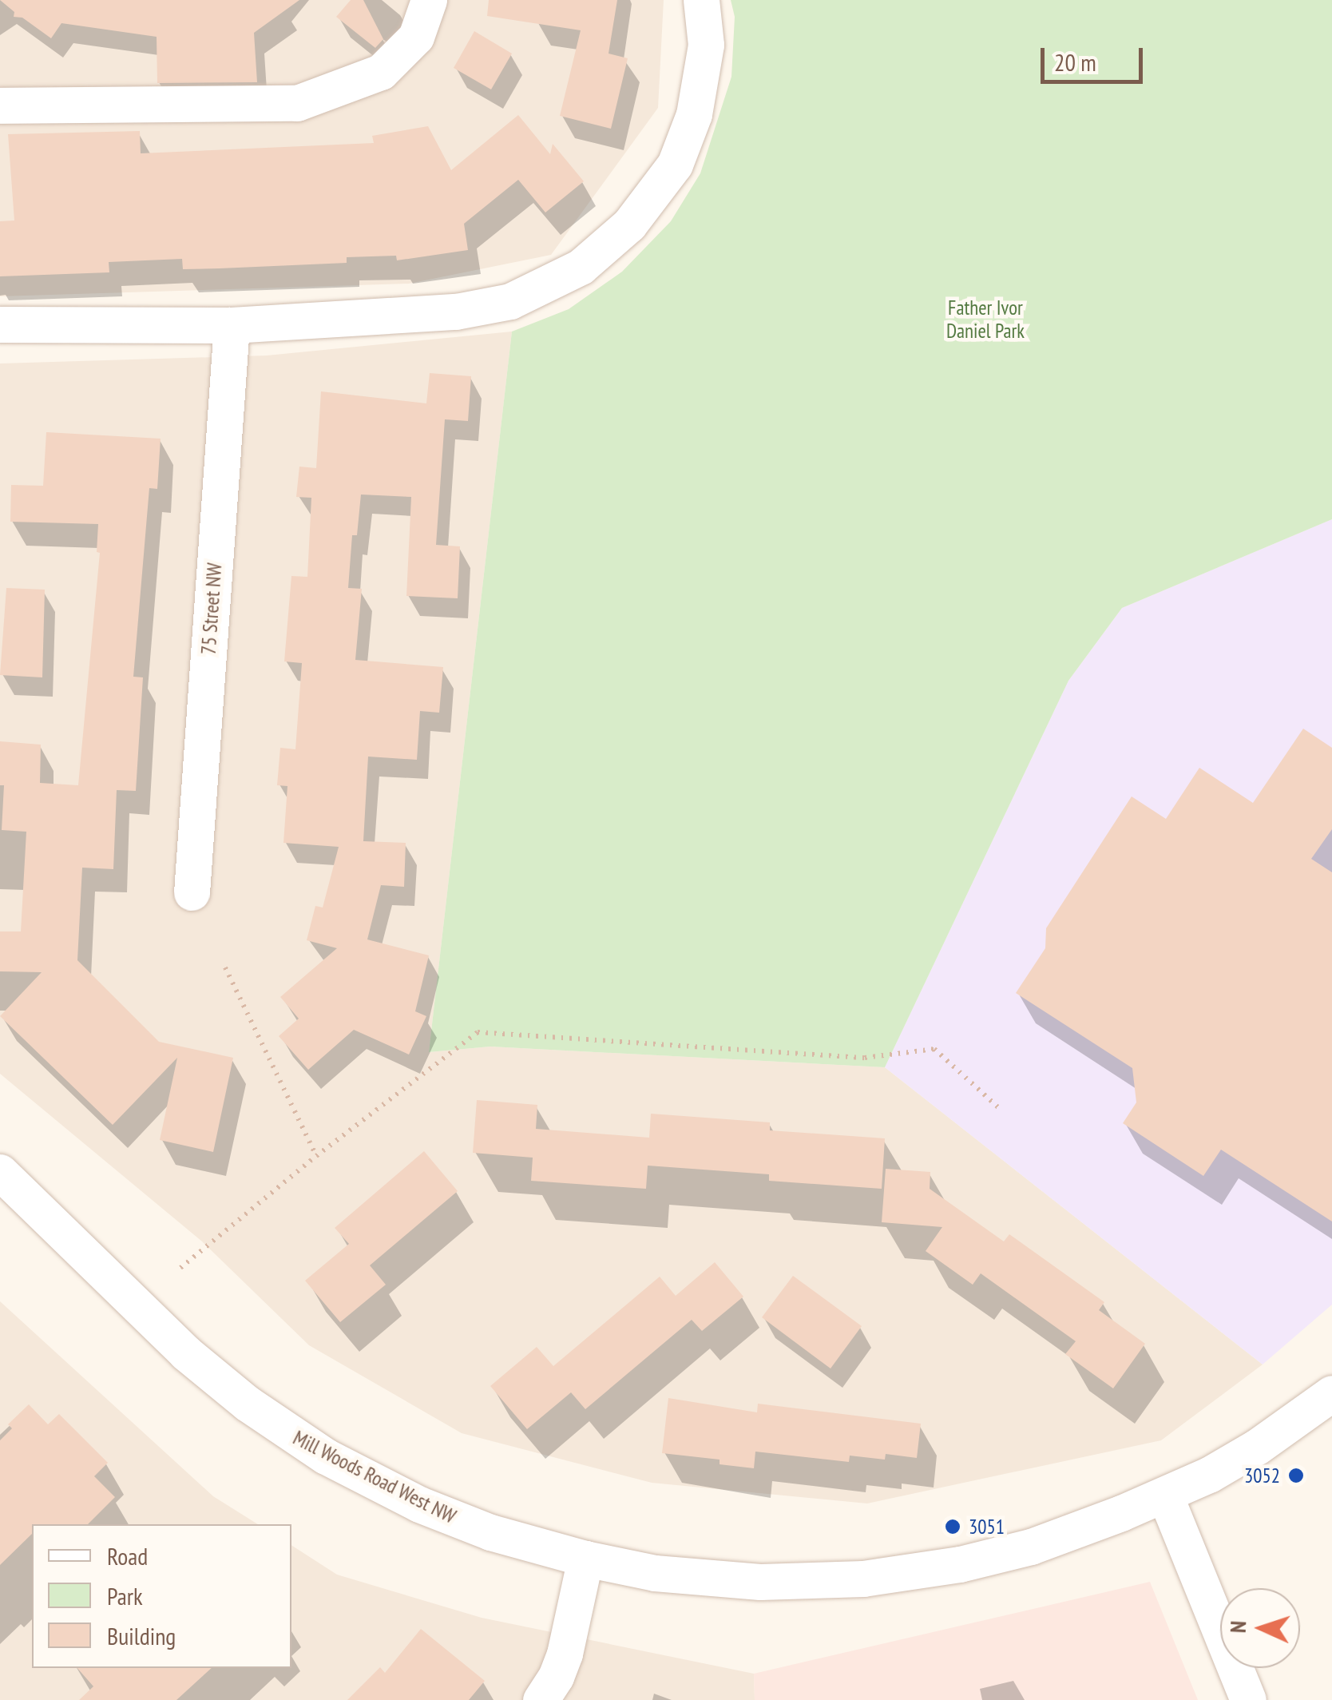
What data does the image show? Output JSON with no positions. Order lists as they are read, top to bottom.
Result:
{
  "streets": {
    "street": ["75 Street NW", "Mill Woods Road West NW"]
  },
  "parks": ["Father Ivor Daniel Park"],
  "places": ["3052", "3051"],
  "legend": ["Road", "Park", "Building"],
  "scale_bar": "20 m",
  "north": "left"
}
